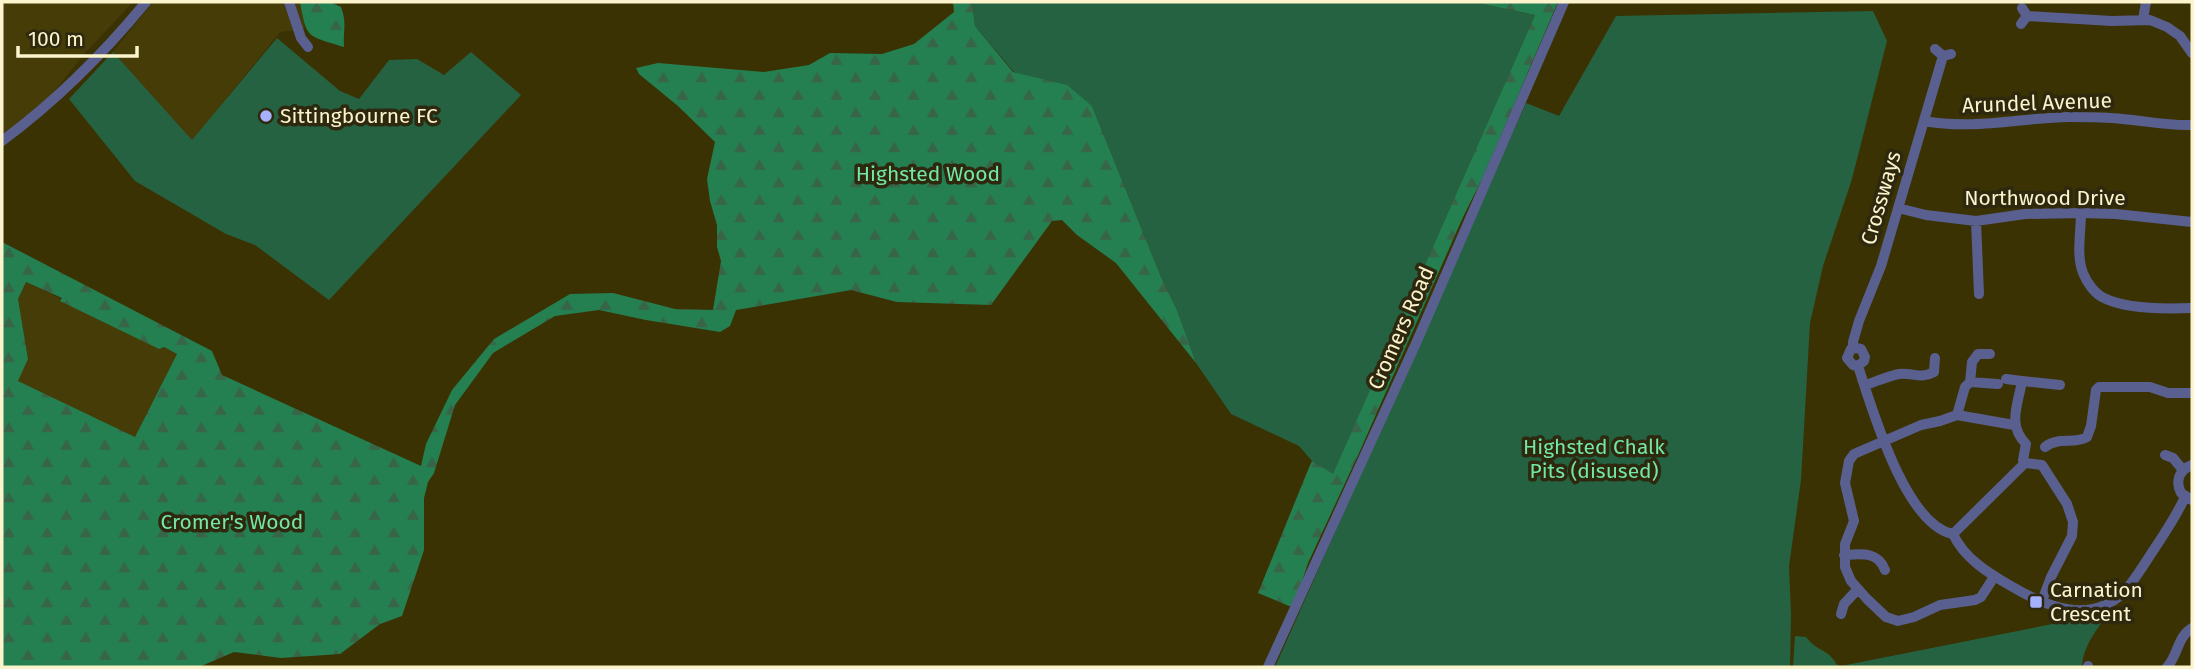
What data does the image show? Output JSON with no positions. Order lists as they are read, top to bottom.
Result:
{
  "streets": {
    "street": [
      "Arundel Avenue",
      "Crossways",
      "Northwood Drive",
      "Cromers Road"
    ]
  },
  "crossings": [
    ["Arundel Avenue", "Crossways"],
    ["Crossways", "Northwood Drive"]
  ],
  "parks": ["Highsted Wood", "Highsted Chalk Pits (disused)", "Cromer's Wood"],
  "places": {
    "other": ["Sittingbourne FC"],
    "transit": ["Carnation Crescent"]
  },
  "scale_bar": "100 m"
}
